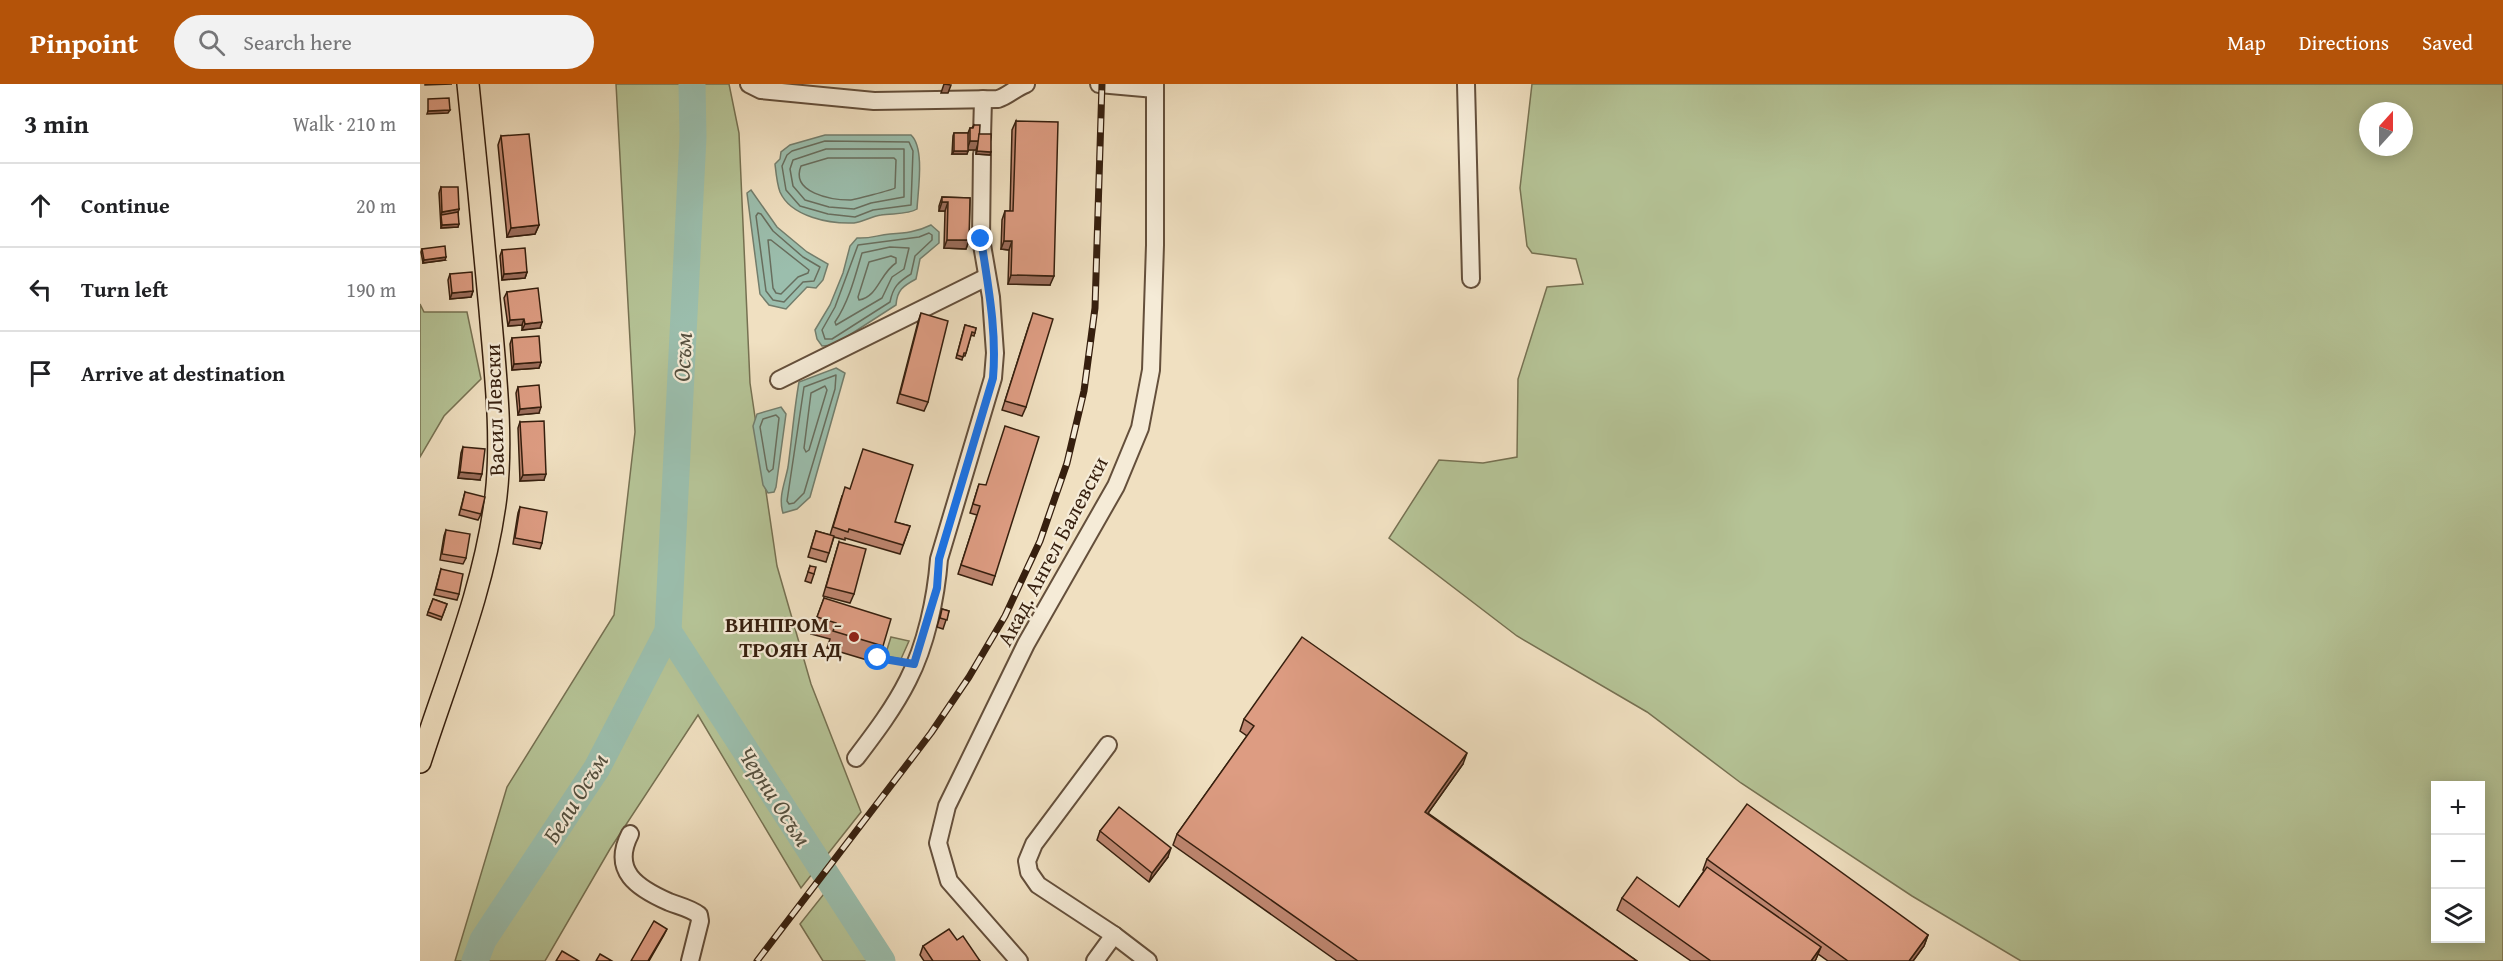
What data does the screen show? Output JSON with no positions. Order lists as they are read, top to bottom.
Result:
{
  "streets": {
    "main road": ["Васил Левски"],
    "street": ["Акад. Ангел Балевски"]
  },
  "water": ["Осъм", "Черни Осъм", "Бели Осъм"],
  "places": ["ВИНПРОМ - ТРОЯН АД"],
  "north": "top",
  "page": {
    "header": "Pinpoint",
    "search": "Search here",
    "nav": ["Map", "Directions", "Saved"],
    "heading": ["3 min", "Walk · 210 m"],
    "list": [
      ["Continue", "20 m"],
      ["Turn left", "190 m"],
      "Arrive at destination"
    ],
    "map_buttons": ["+", "−"]
  }
}
